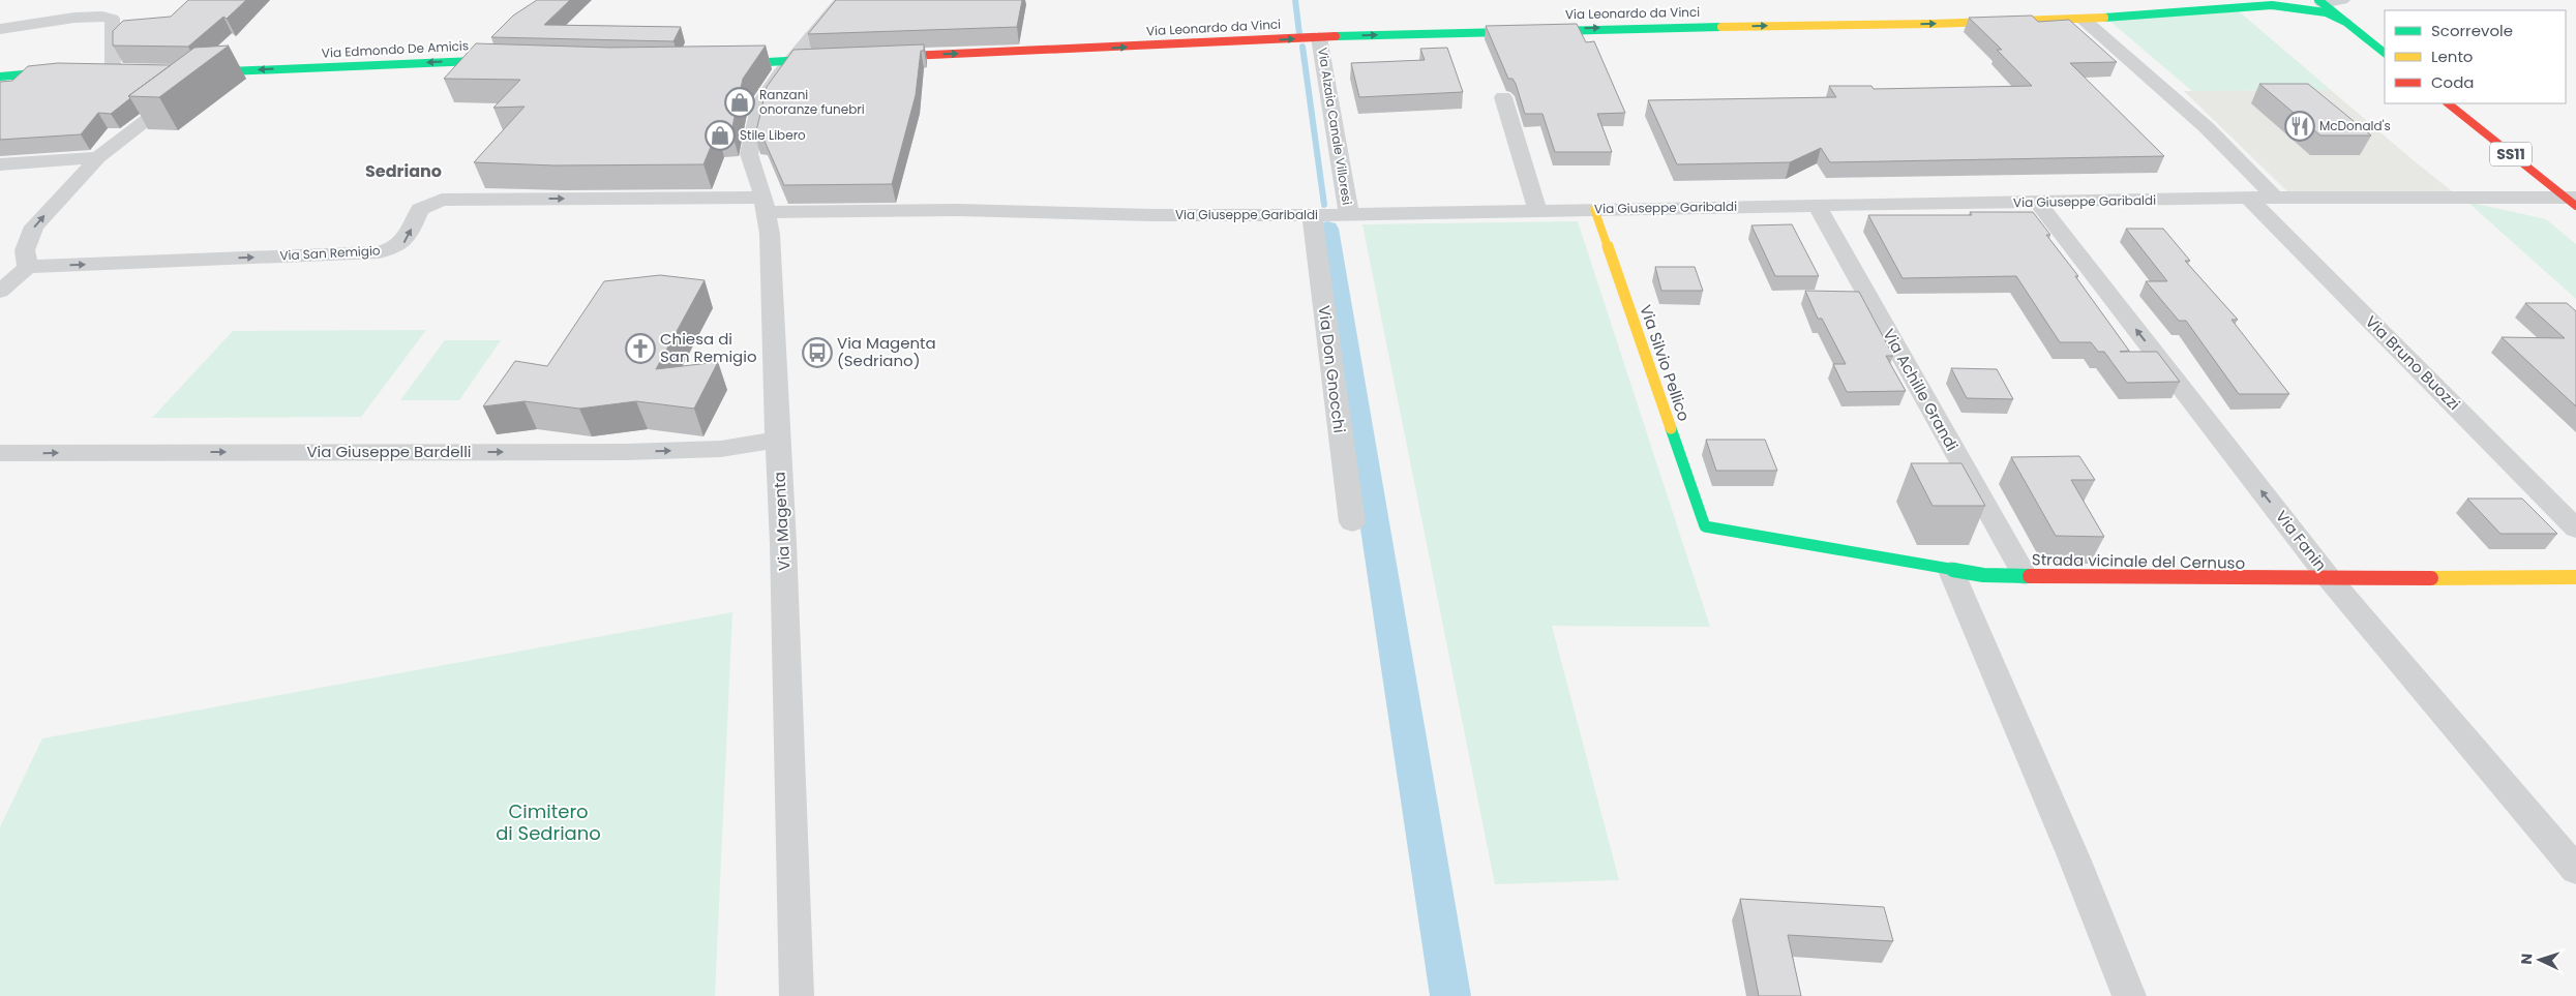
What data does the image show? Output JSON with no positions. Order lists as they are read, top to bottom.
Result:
{
  "streets": {
    "street": [
      "Via Leonardo da Vinci",
      "Via Edmondo De Amicis",
      "Via Alzaia Canale Villoresi",
      "SS11",
      "Via Giuseppe Garibaldi",
      "Via San Remigio",
      "Via Silvio Pellico",
      "Via Bruno Buozzi",
      "Via Don Gnocchi",
      "Via Achille Grandi",
      "Via Giuseppe Bardelli",
      "Via Magenta",
      "Via Fanin",
      "Strada vicinale del Cernuso"
    ]
  },
  "crossings": [
    ["Via Leonardo da Vinci", "Via Alzaia Canale Villoresi"],
    ["Via Alzaia Canale Villoresi", "Via Giuseppe Garibaldi"],
    ["SS11", "Via Giuseppe Garibaldi"],
    ["Via Giuseppe Garibaldi", "Via San Remigio"],
    ["Via Giuseppe Garibaldi", "Via Silvio Pellico"],
    ["Via Giuseppe Garibaldi", "Via Bruno Buozzi"],
    ["Via Giuseppe Garibaldi", "Via Don Gnocchi"],
    ["Via Giuseppe Garibaldi", "Via Achille Grandi"],
    ["Via Giuseppe Garibaldi", "Via Magenta"],
    ["Via Giuseppe Garibaldi", "Via Fanin"],
    ["Via San Remigio", "Via Magenta"],
    ["Via Silvio Pellico", "Strada vicinale del Cernuso"],
    ["Via Achille Grandi", "Strada vicinale del Cernuso"],
    ["Via Giuseppe Bardelli", "Via Magenta"],
    ["Via Fanin", "Strada vicinale del Cernuso"]
  ],
  "one_way": [
    "Via Leonardo da Vinci",
    "Via Edmondo De Amicis",
    "Via San Remigio",
    "Via Giuseppe Bardelli"
  ],
  "districts": ["Sedriano"],
  "parks": ["Cimitero di Sedriano"],
  "places": {
    "shop": ["Ranzani onoranze funebri", "Stile Libero"],
    "restaurant": ["McDonald's"],
    "church": ["Chiesa di San Remigio"],
    "bus stop": ["Via Magenta (Sedriano)"]
  },
  "legend": ["Scorrevole", "Lento", "Coda"],
  "north": "left"
}
